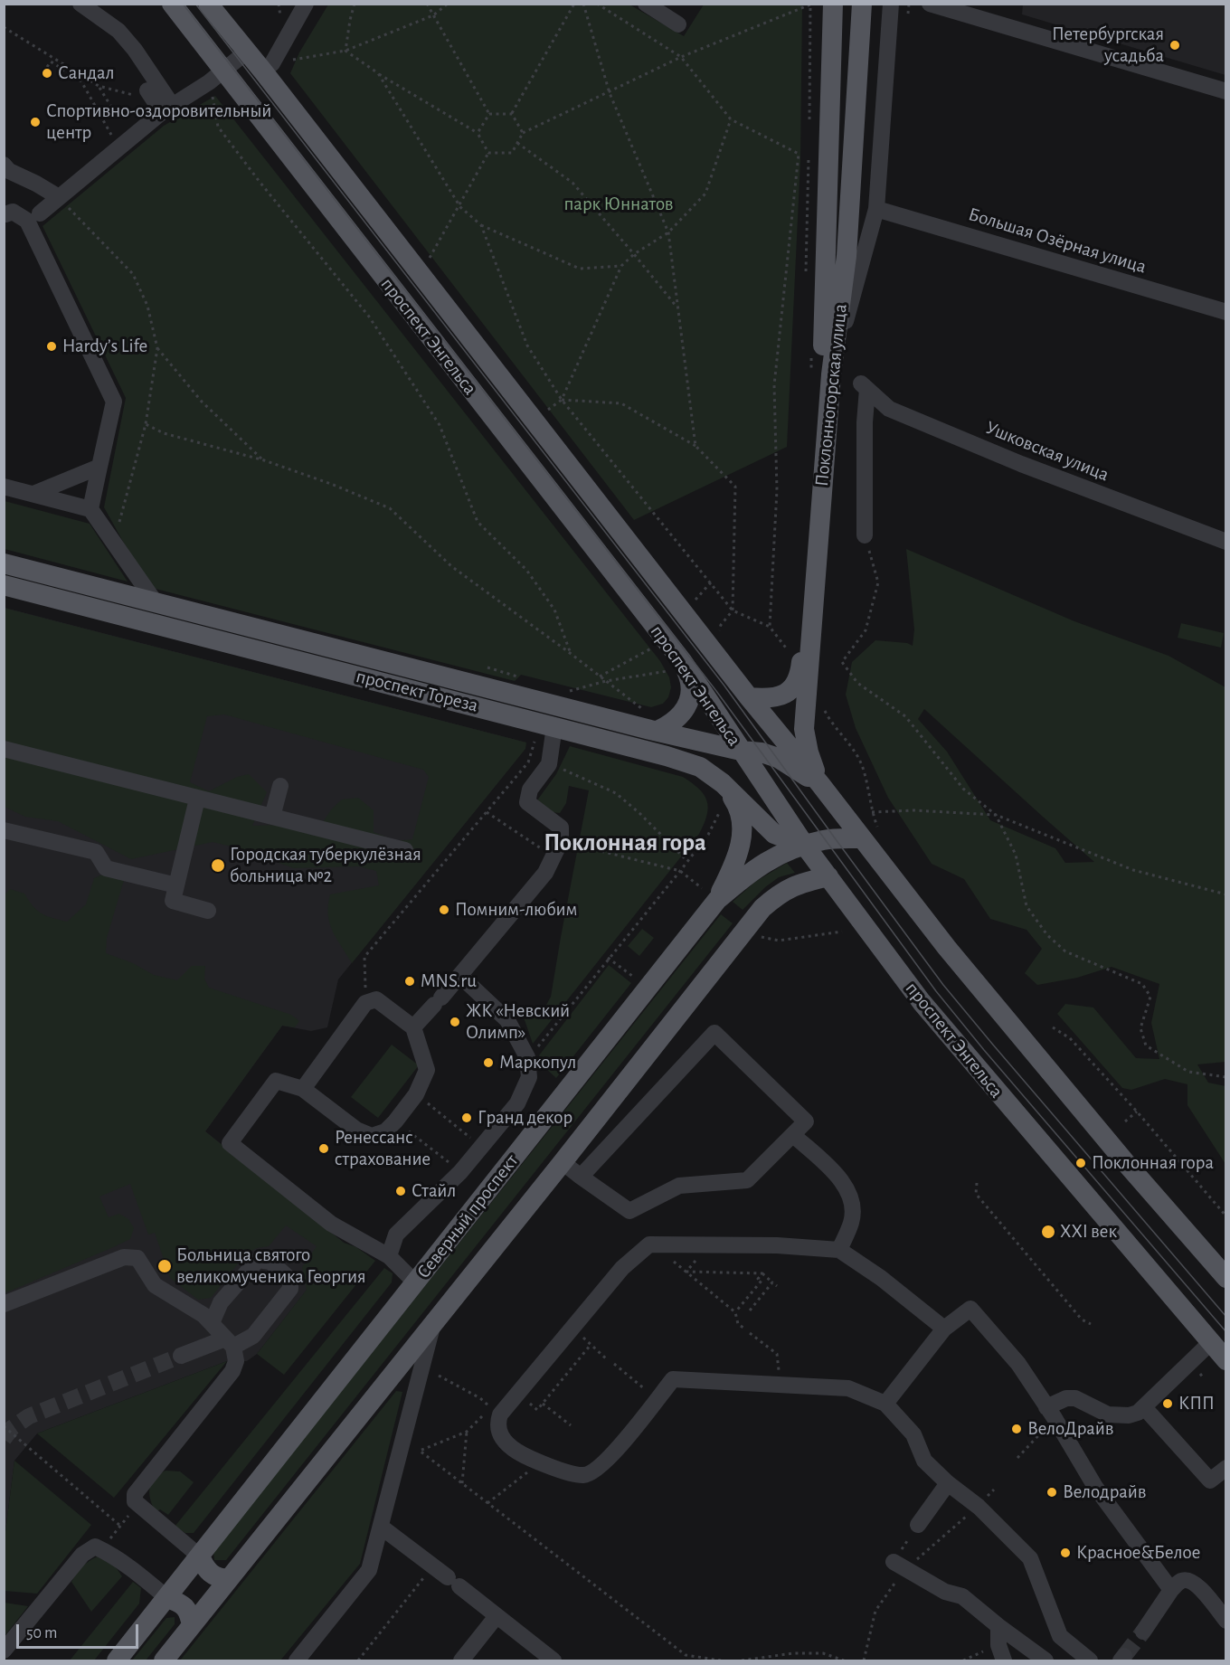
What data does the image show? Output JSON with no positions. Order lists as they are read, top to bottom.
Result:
{
  "streets": {
    "main road": [
      "проспект Энгельса",
      "Поклонногорская улица",
      "проспект Тореза",
      "Северный проспект"
    ],
    "street": ["Большая Озёрная улица", "Ушковская улица"]
  },
  "crossings": [
    ["проспект Энгельса", "Поклонногорская улица"],
    ["проспект Энгельса", "проспект Тореза"],
    ["проспект Энгельса", "Северный проспект"],
    ["Поклонногорская улица", "проспект Тореза"],
    ["проспект Тореза", "Северный проспект"]
  ],
  "districts": ["Поклонная гора"],
  "parks": ["парк Юннатов"],
  "places": [
    "Петербургская усадьба",
    "Сандал",
    "Спортивно-оздоровительный центр",
    "Hardy’s Life",
    "Городская туберкулёзная больница №2",
    "Помним-любим",
    "MNS.ru",
    "ЖК «Невский Олимп»",
    "Маркопул",
    "Гранд декор",
    "Ренессанс страхование",
    "Поклонная гора",
    "Стайл",
    "XXI век",
    "Больница святого великомученика Георгия",
    "КПП",
    "ВелоДрайв",
    "Велодрайв",
    "Красное&Белое"
  ],
  "scale_bar": "50 m"
}
